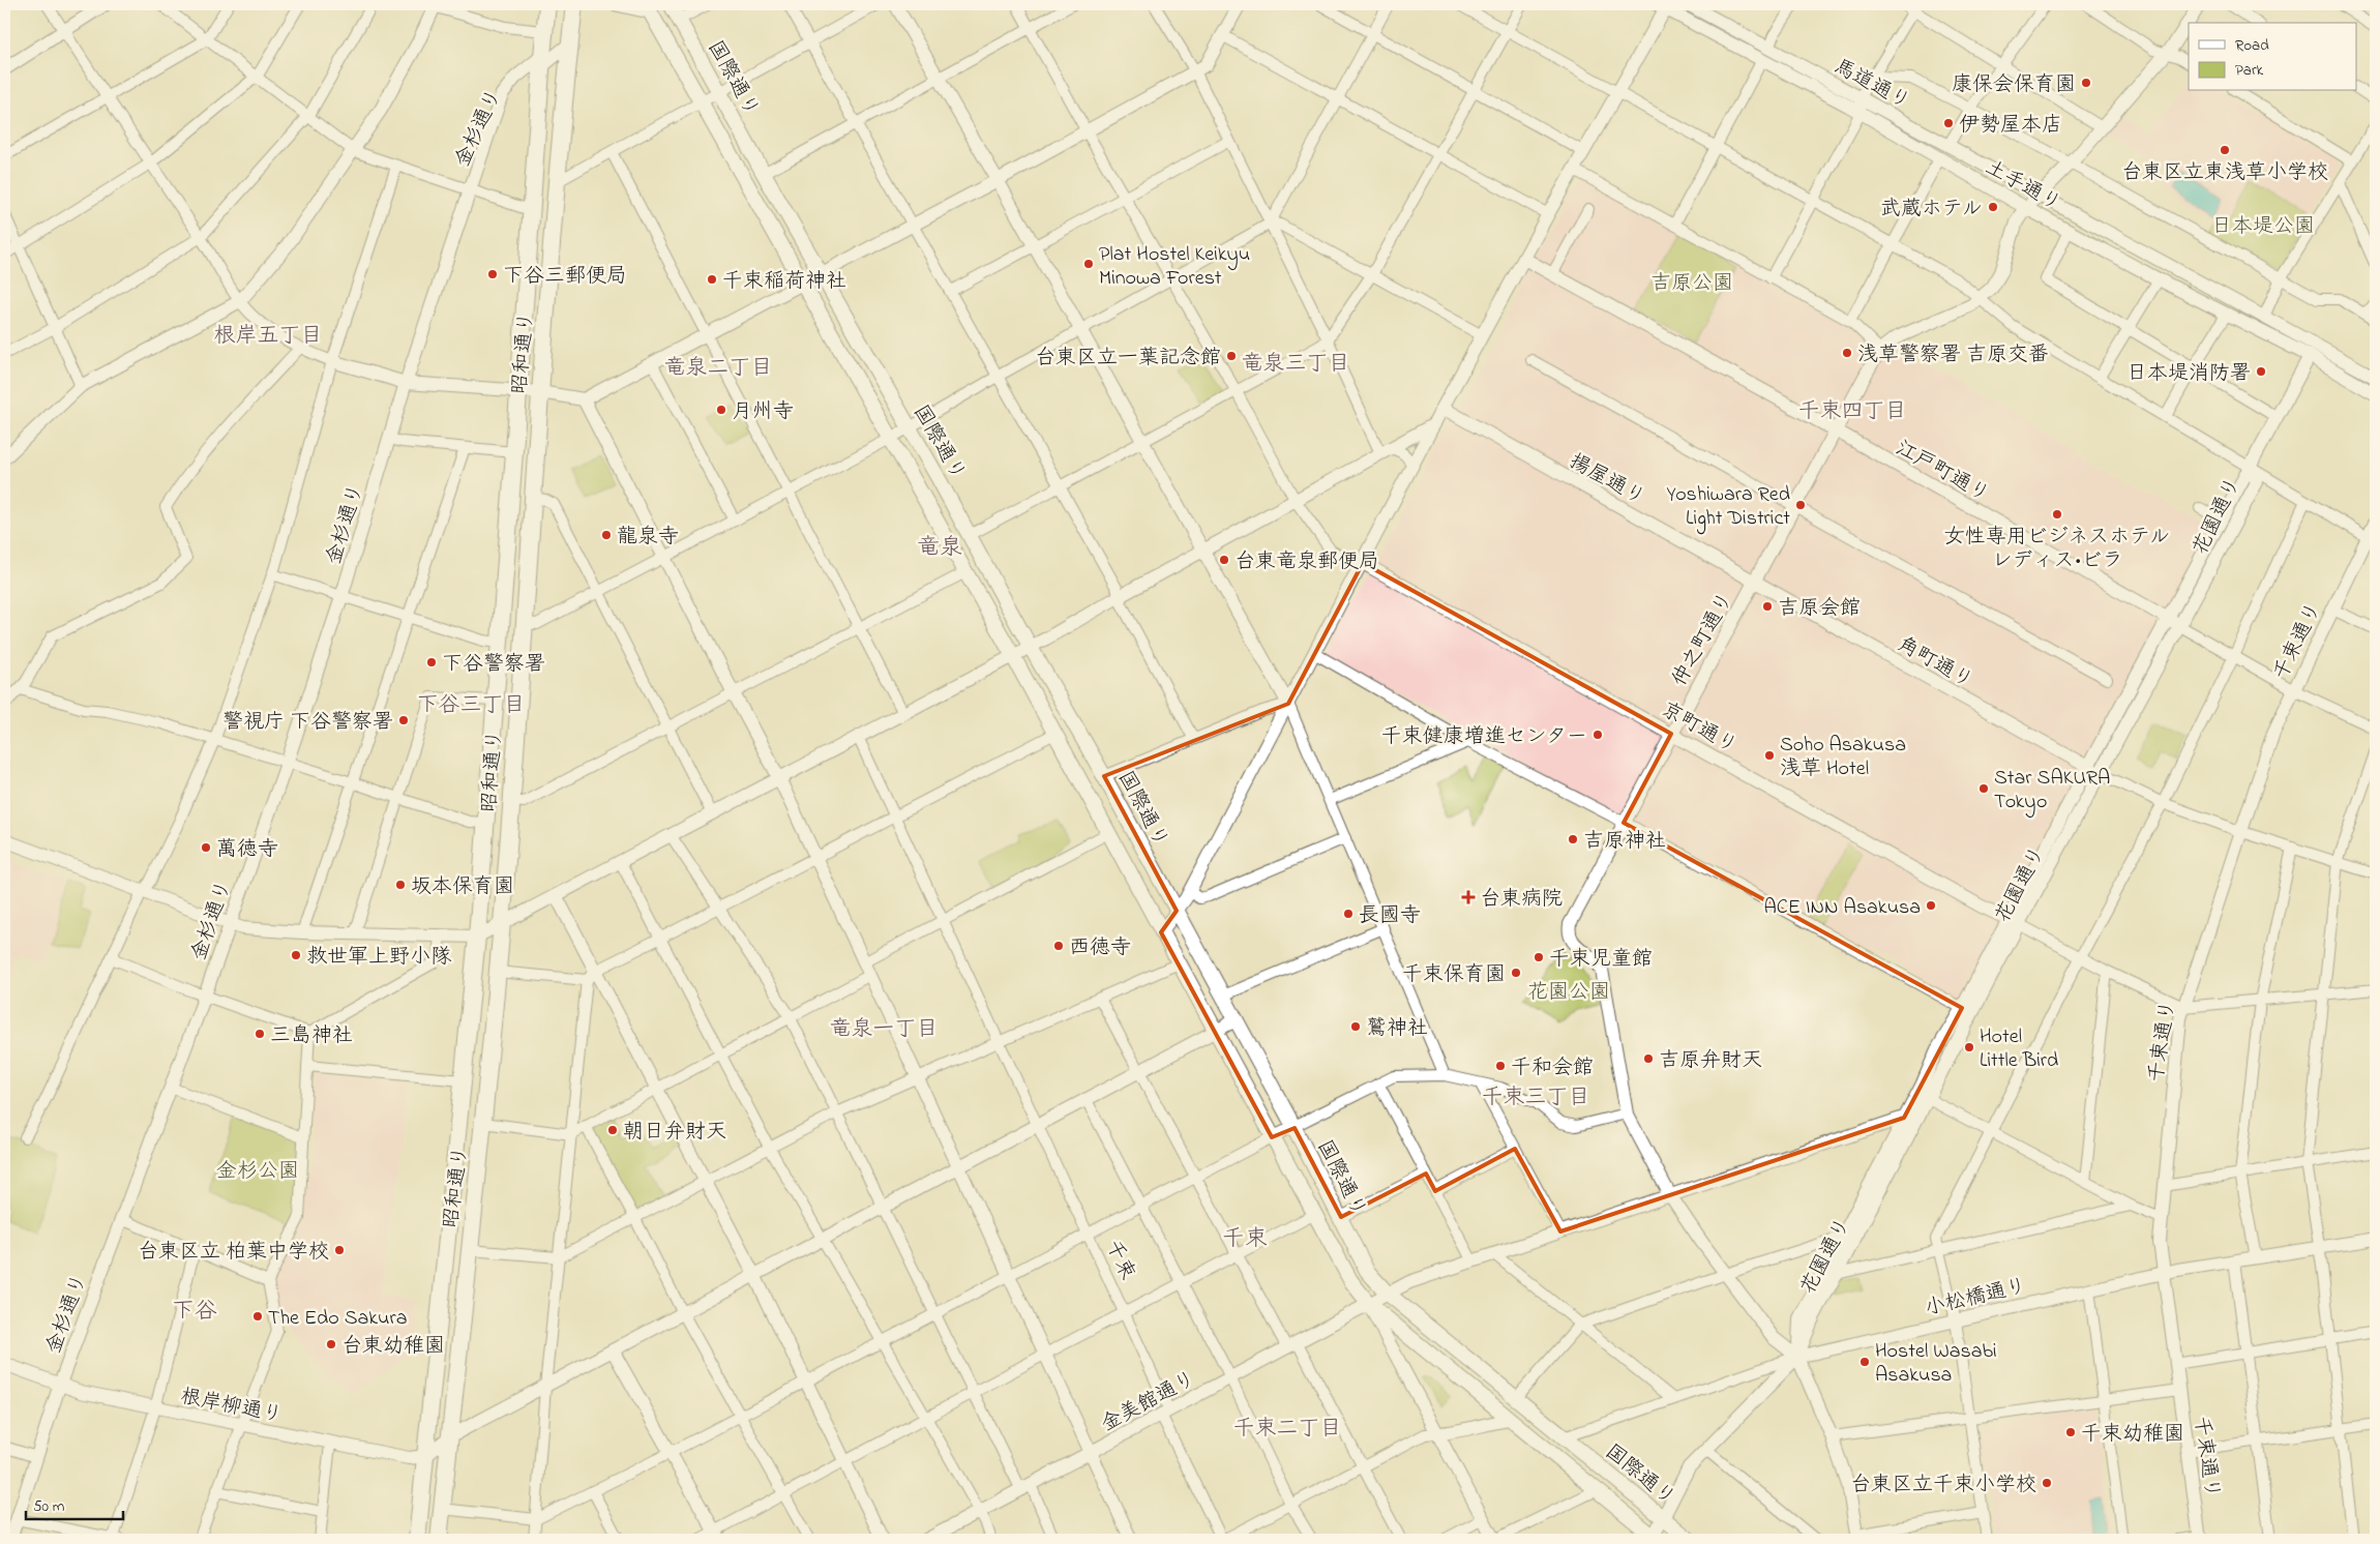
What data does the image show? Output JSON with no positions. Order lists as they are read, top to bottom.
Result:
{
  "streets": {
    "highway": ["昭和通り"],
    "main road": ["国際通り"],
    "street": [
      "馬道通り",
      "金杉通り",
      "土手通り",
      "江戸町通り",
      "揚屋通り",
      "花園通り",
      "仲之町通り",
      "千束通り",
      "角町通り",
      "京町通り",
      "千束",
      "小松橋通り",
      "金美館通り",
      "根岸柳通り"
    ]
  },
  "crossings": [
    ["国際通り", "花園通り"],
    ["国際通り", "金美館通り"],
    ["馬道通り", "土手通り"],
    ["金杉通り", "昭和通り"],
    ["金杉通り", "根岸柳通り"],
    ["昭和通り", "根岸柳通り"],
    ["江戸町通り", "花園通り"],
    ["江戸町通り", "仲之町通り"],
    ["揚屋通り", "仲之町通り"],
    ["揚屋通り", "角町通り"],
    ["花園通り", "角町通り"],
    ["花園通り", "京町通り"],
    ["花園通り", "小松橋通り"],
    ["花園通り", "金美館通り"],
    ["仲之町通り", "角町通り"],
    ["仲之町通り", "京町通り"],
    ["千束通り", "小松橋通り"],
    ["千束", "金美館通り"]
  ],
  "districts": [
    "根岸五丁目",
    "竜泉三丁目",
    "竜泉二丁目",
    "千束四丁目",
    "竜泉",
    "下谷三丁目",
    "竜泉一丁目",
    "千束三丁目",
    "千束",
    "下谷",
    "千束二丁目"
  ],
  "parks": [
    "日本堤公園",
    "吉原公園",
    "花園公園",
    "金杉公園"
  ],
  "places": {
    "other": [
      "康保会保育園",
      "伊勢屋本店",
      "台東区立東浅草小学校",
      "武蔵ホテル",
      "Plat Hostel Keikyu Minowa Forest",
      "下谷三郵便局",
      "千束稲荷神社",
      "浅草警察署 吉原交番",
      "台東区立一葉記念館",
      "日本堤消防署",
      "月州寺",
      "Yoshiwara Red Light District",
      "女性専用ビジネスホテル レディス•ビラ",
      "龍泉寺",
      "台東竜泉郵便局",
      "吉原会館",
      "下谷警察署",
      "警視庁 下谷警察署",
      "千束健康増進センター",
      "Soho Asakusa 浅草 Hotel",
      "Star SAKURA Tokyo",
      "吉原神社",
      "萬徳寺",
      "坂本保育園",
      "ACE INN Asakusa",
      "長國寺",
      "西徳寺",
      "救世軍上野小隊",
      "千束児童館",
      "千束保育園",
      "鷲神社",
      "三島神社",
      "Hotel Little Bird",
      "吉原弁財天",
      "千和会館",
      "朝日弁財天",
      "台東区立 柏葉中学校",
      "The Edo Sakura",
      "台東幼稚園",
      "Hostel Wasabi Asakusa",
      "千束幼稚園",
      "台東区立千束小学校"
    ],
    "health": ["台東病院"]
  },
  "legend": ["Road", "Park"],
  "scale_bar": "50 m"
}
